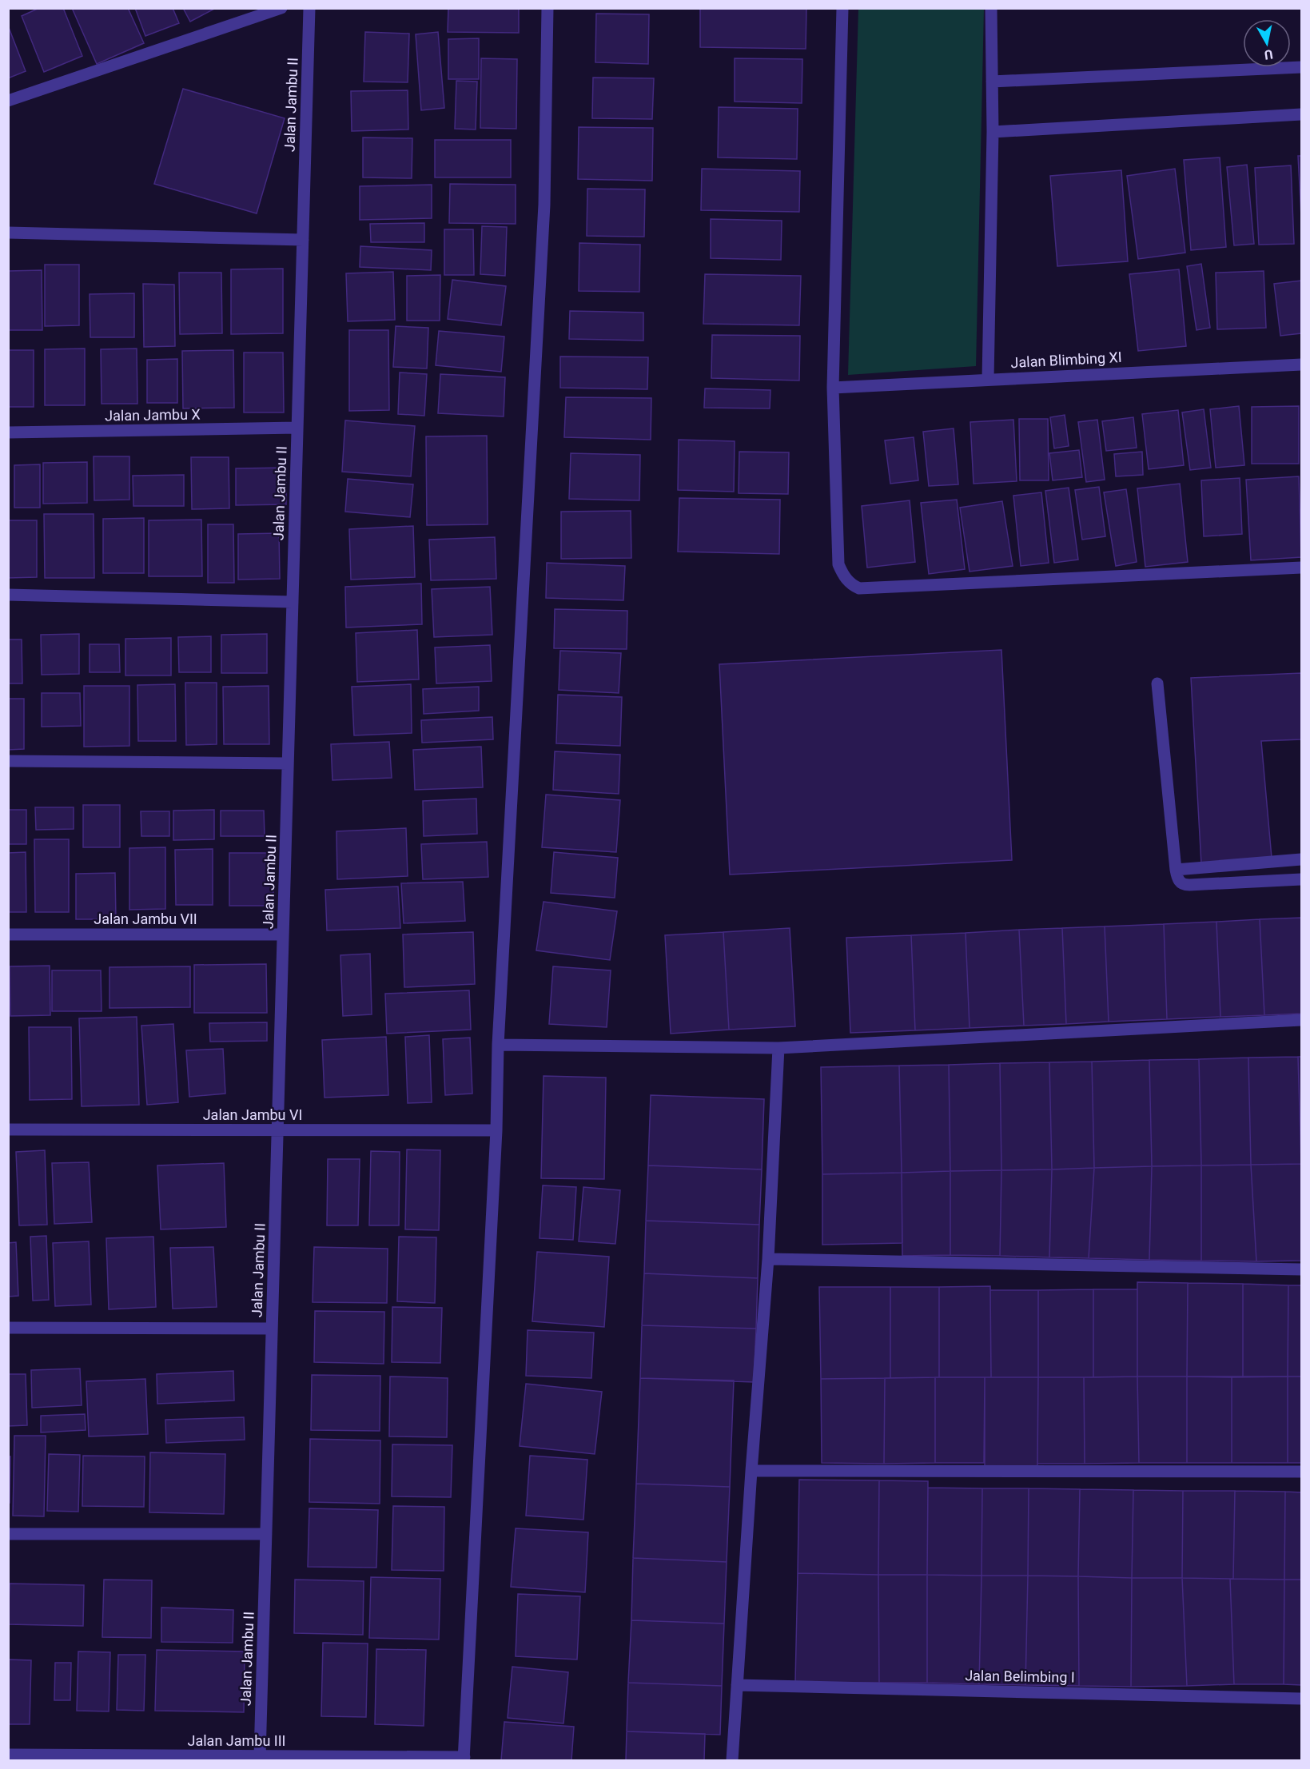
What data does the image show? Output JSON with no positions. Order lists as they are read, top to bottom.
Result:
{
  "streets": {
    "street": [
      "Jalan Jambu II",
      "Jalan Blimbing XI",
      "Jalan Jambu X",
      "Jalan Jambu VII",
      "Jalan Jambu VI",
      "Jalan Belimbing I",
      "Jalan Jambu III"
    ]
  },
  "crossings": [
    ["Jalan Jambu II", "Jalan Jambu X"],
    ["Jalan Jambu II", "Jalan Jambu VII"],
    ["Jalan Jambu II", "Jalan Jambu VI"],
    ["Jalan Jambu II", "Jalan Jambu III"]
  ],
  "north": "bottom"
}
